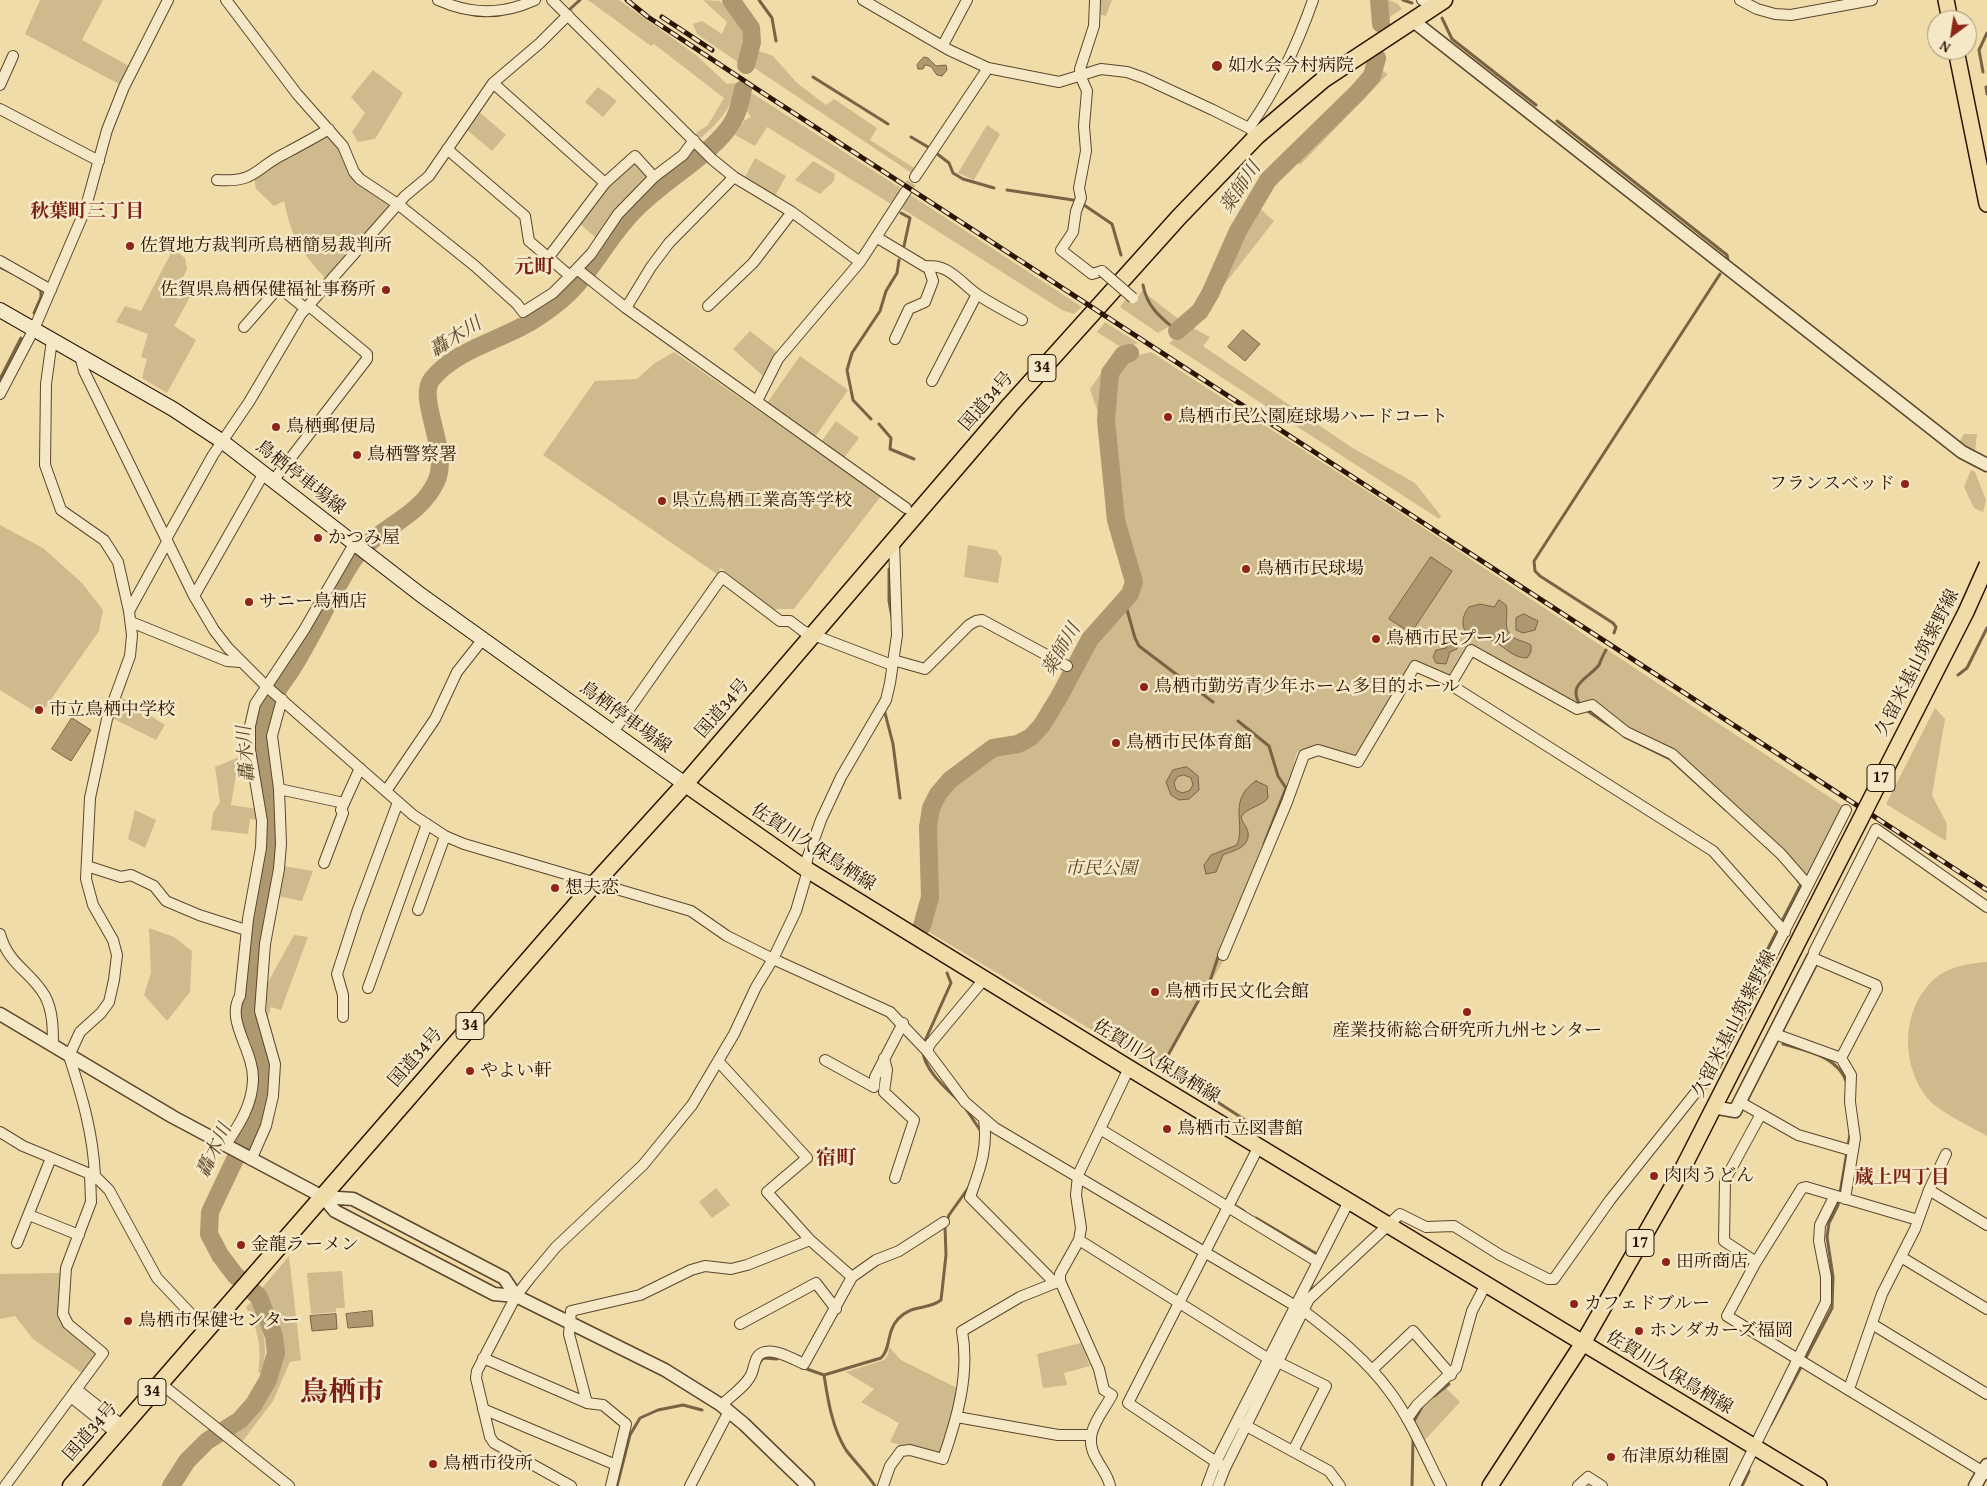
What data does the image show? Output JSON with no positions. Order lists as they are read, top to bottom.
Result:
{
  "streets": {
    "highway": ["34", "国道34号"],
    "main road": [
      "鳥栖停車場線",
      "久留米基山筑紫野線",
      "17",
      "佐賀川久保鳥栖線"
    ]
  },
  "crossings": [
    ["国道34号", "鳥栖停車場線"],
    ["国道34号", "佐賀川久保鳥栖線"],
    ["鳥栖停車場線", "佐賀川久保鳥栖線"],
    ["久留米基山筑紫野線", "佐賀川久保鳥栖線"]
  ],
  "districts": [
    "秋葉町三丁目",
    "元町",
    "宿町",
    "蔵上四丁目",
    "鳥栖市"
  ],
  "water": ["薬師川", "轟木川"],
  "parks": ["市民公園"],
  "places": [
    "如水会今村病院",
    "佐賀地方裁判所鳥栖簡易裁判所",
    "佐賀県鳥栖保健福祉事務所",
    "鳥栖市民公園庭球場ハードコート",
    "鳥栖郵便局",
    "鳥栖警察署",
    "フランスベッド",
    "県立鳥栖工業高等学校",
    "かつみ屋",
    "鳥栖市民球場",
    "サニー鳥栖店",
    "鳥栖市民プール",
    "鳥栖市勤労青少年ホーム多目的ホール",
    "市立鳥栖中学校",
    "鳥栖市民体育館",
    "想夫恋",
    "鳥栖市民文化会館",
    "産業技術総合研究所九州センター",
    "やよい軒",
    "鳥栖市立図書館",
    "肉肉うどん",
    "金龍ラーメン",
    "田所商店",
    "カフェドブルー",
    "鳥栖市保健センター",
    "ホンダカーズ福岡",
    "布津原幼稚園",
    "鳥栖市役所"
  ],
  "north": "bottom left"
}
